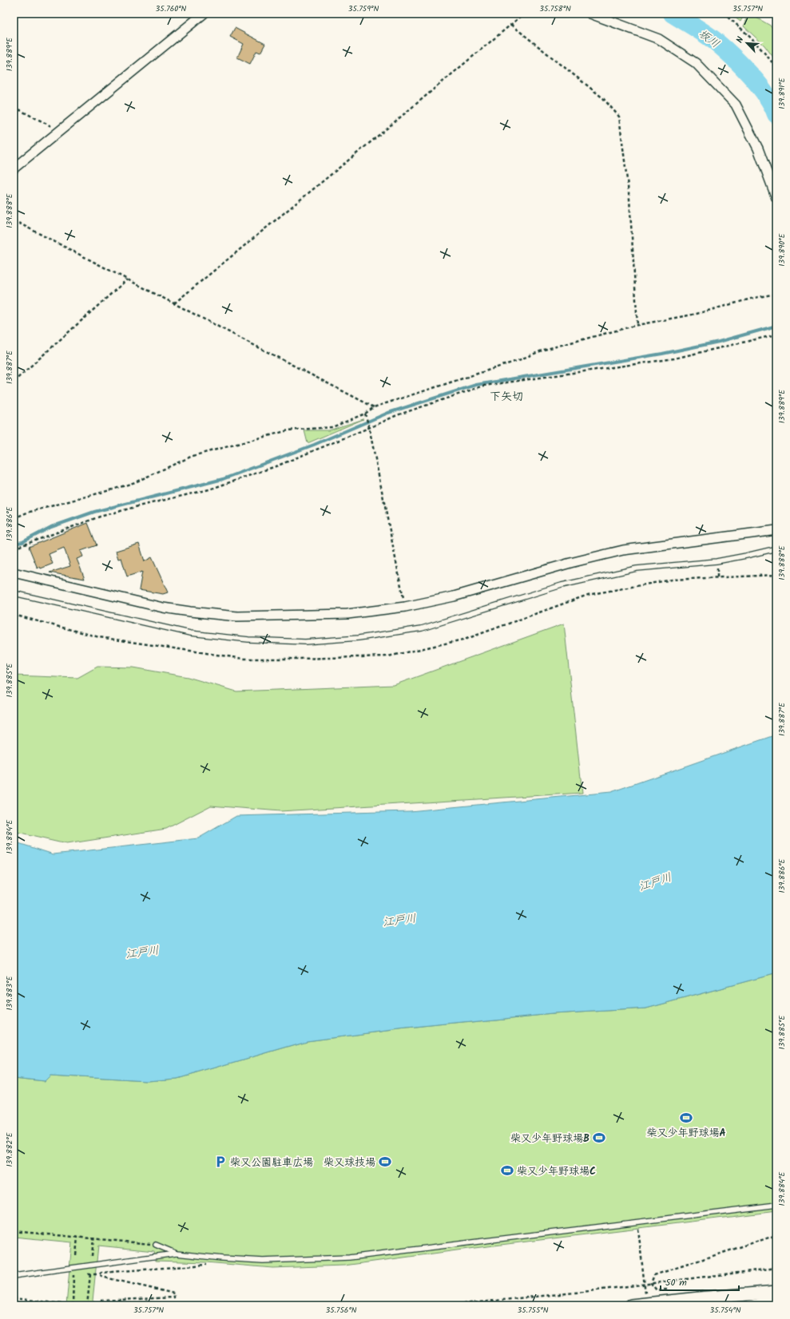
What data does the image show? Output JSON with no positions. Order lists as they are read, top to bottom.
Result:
{
  "districts": ["下矢切"],
  "water": ["坂川", "江戸川"],
  "places": {
    "sports": [
      "柴又少年野球場A",
      "柴又少年野球場B",
      "柴又球技場",
      "柴又少年野球場C"
    ],
    "parking": ["柴又公園駐車広場"]
  },
  "scale_bar": "50 m",
  "north": "top left",
  "coordinates": [
    "35.760°N",
    "35.759°N",
    "35.758°N",
    "35.757°N",
    "139.889°E",
    "139.891°E",
    "139.888°E",
    "139.890°E",
    "139.887°E",
    "139.886°E",
    "139.885°E",
    "139.884°E",
    "139.883°E",
    "139.882°E",
    "35.756°N",
    "35.755°N",
    "35.754°N"
  ]
}
